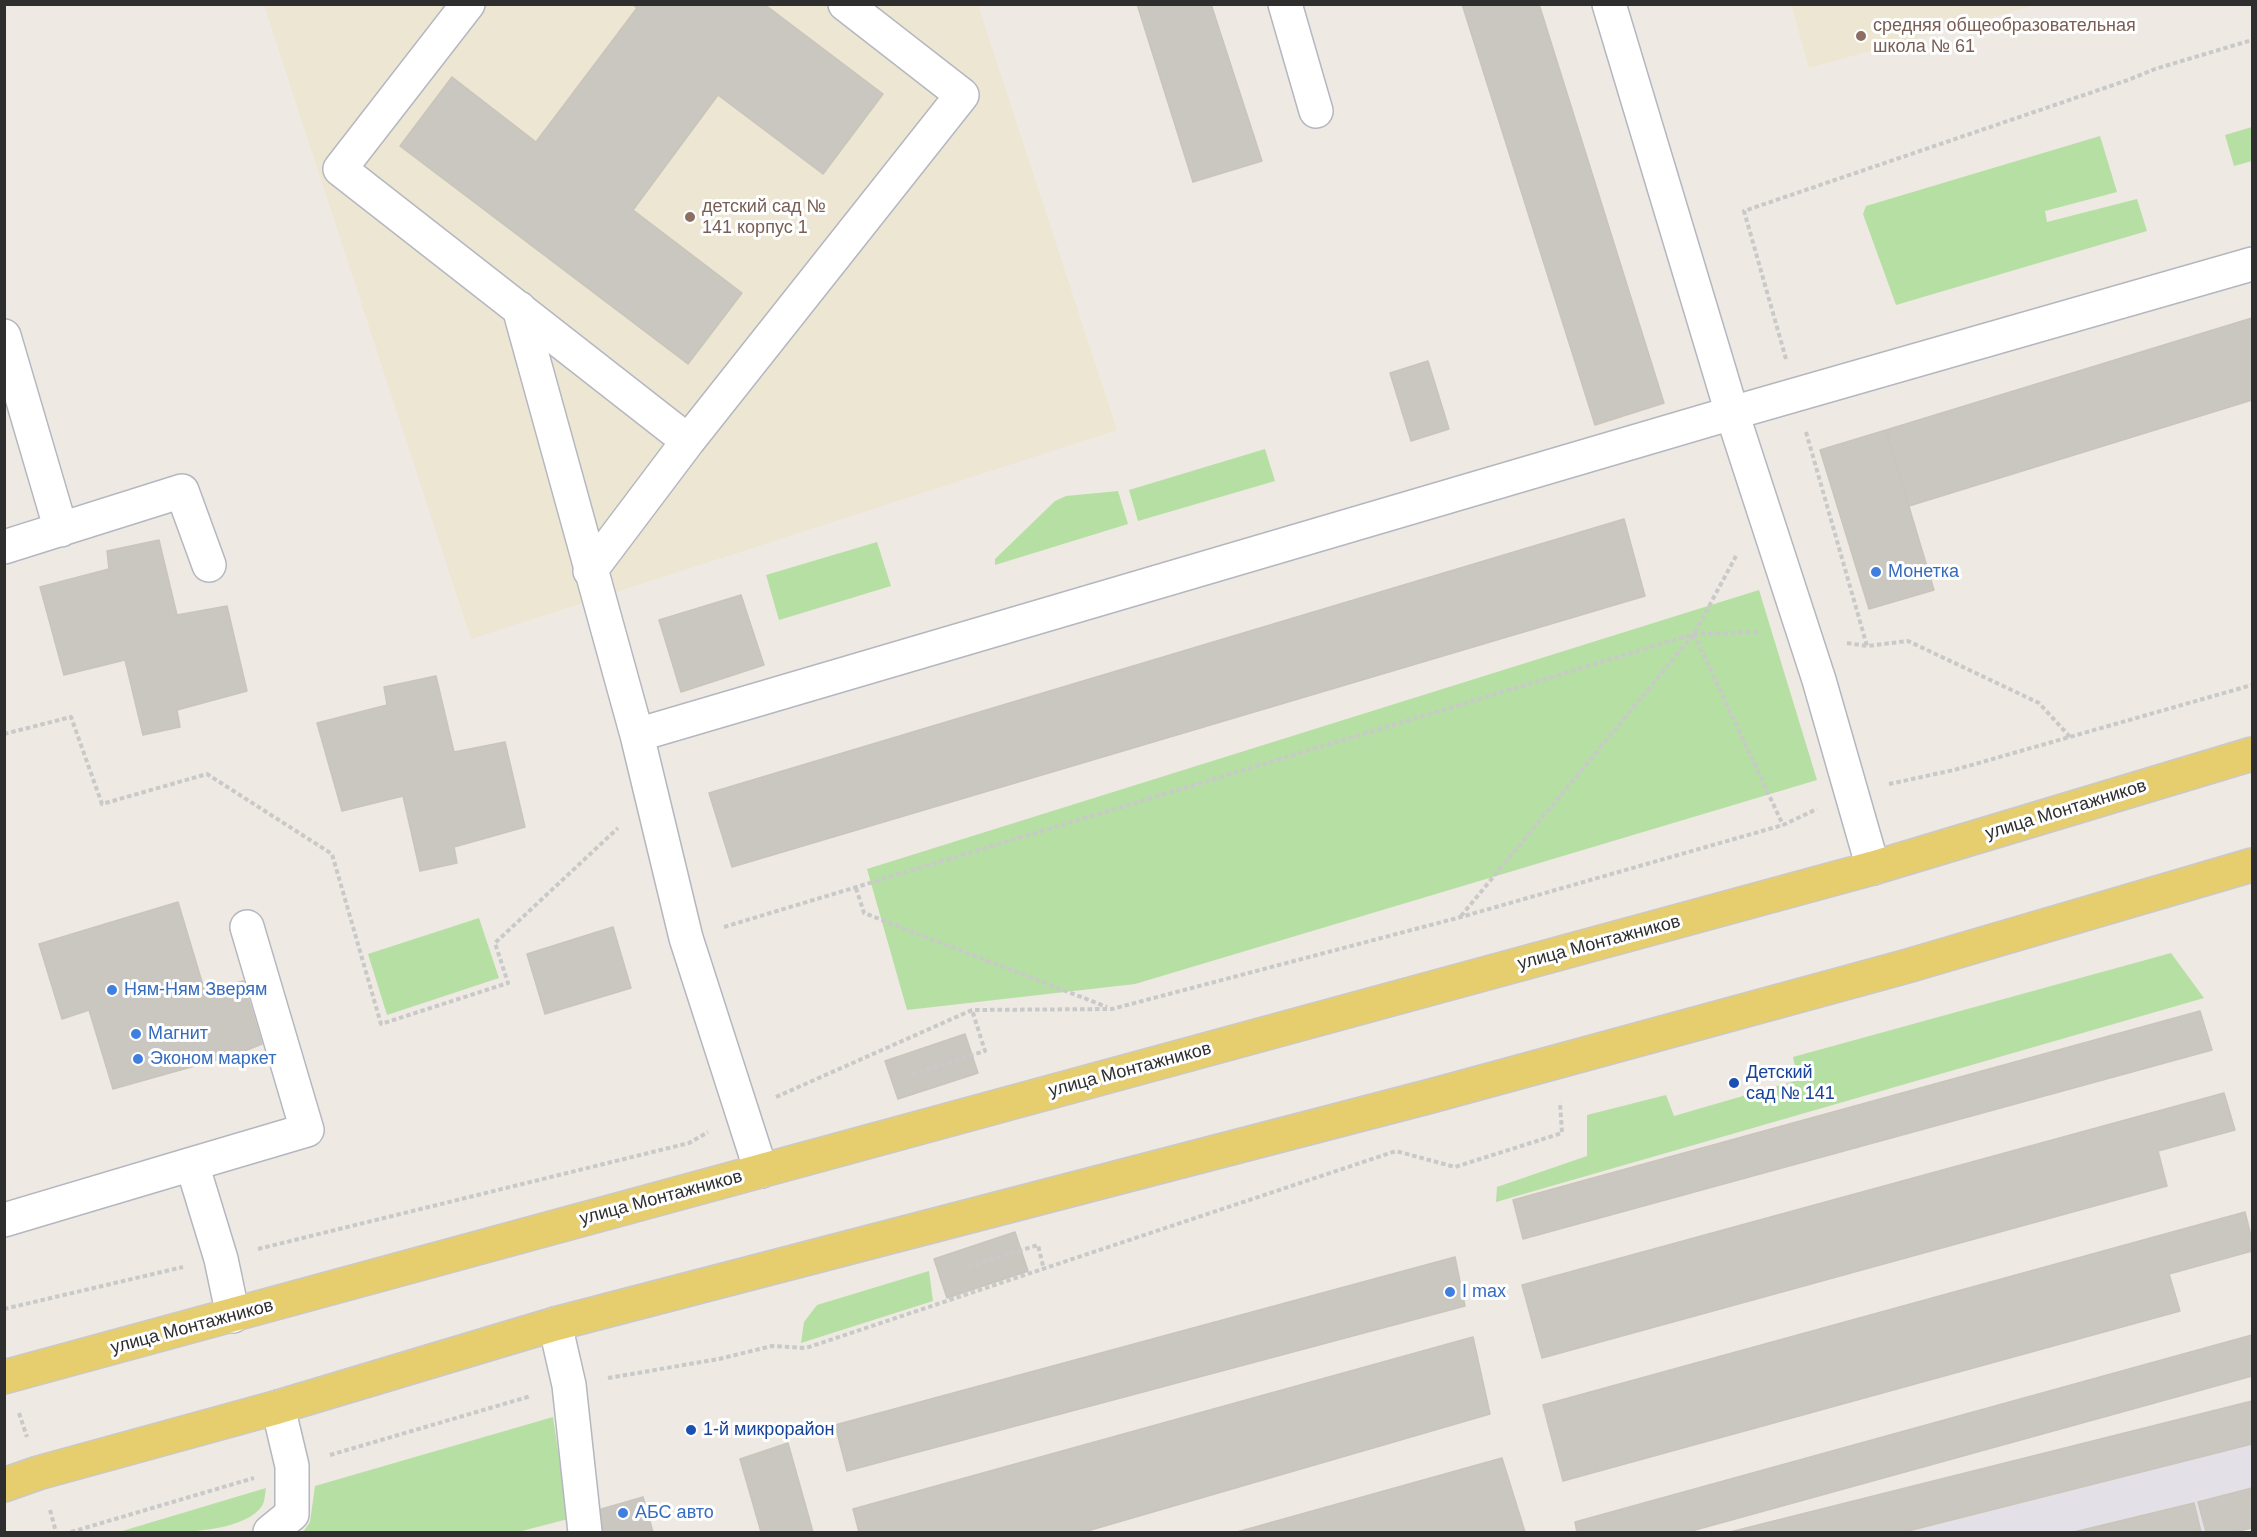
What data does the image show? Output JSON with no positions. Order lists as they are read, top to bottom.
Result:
{
  "streets": {
    "main road": ["улица Монтажников"]
  },
  "places": [
    "средняя общеобразовательная школа № 61",
    "детский сад № 141 корпус 1",
    "Монетка",
    "Ням-Ням Зверям",
    "Магнит",
    "Эконом маркет",
    "Детский сад № 141",
    "I max",
    "1-й микрорайон",
    "АБС авто"
  ]
}
